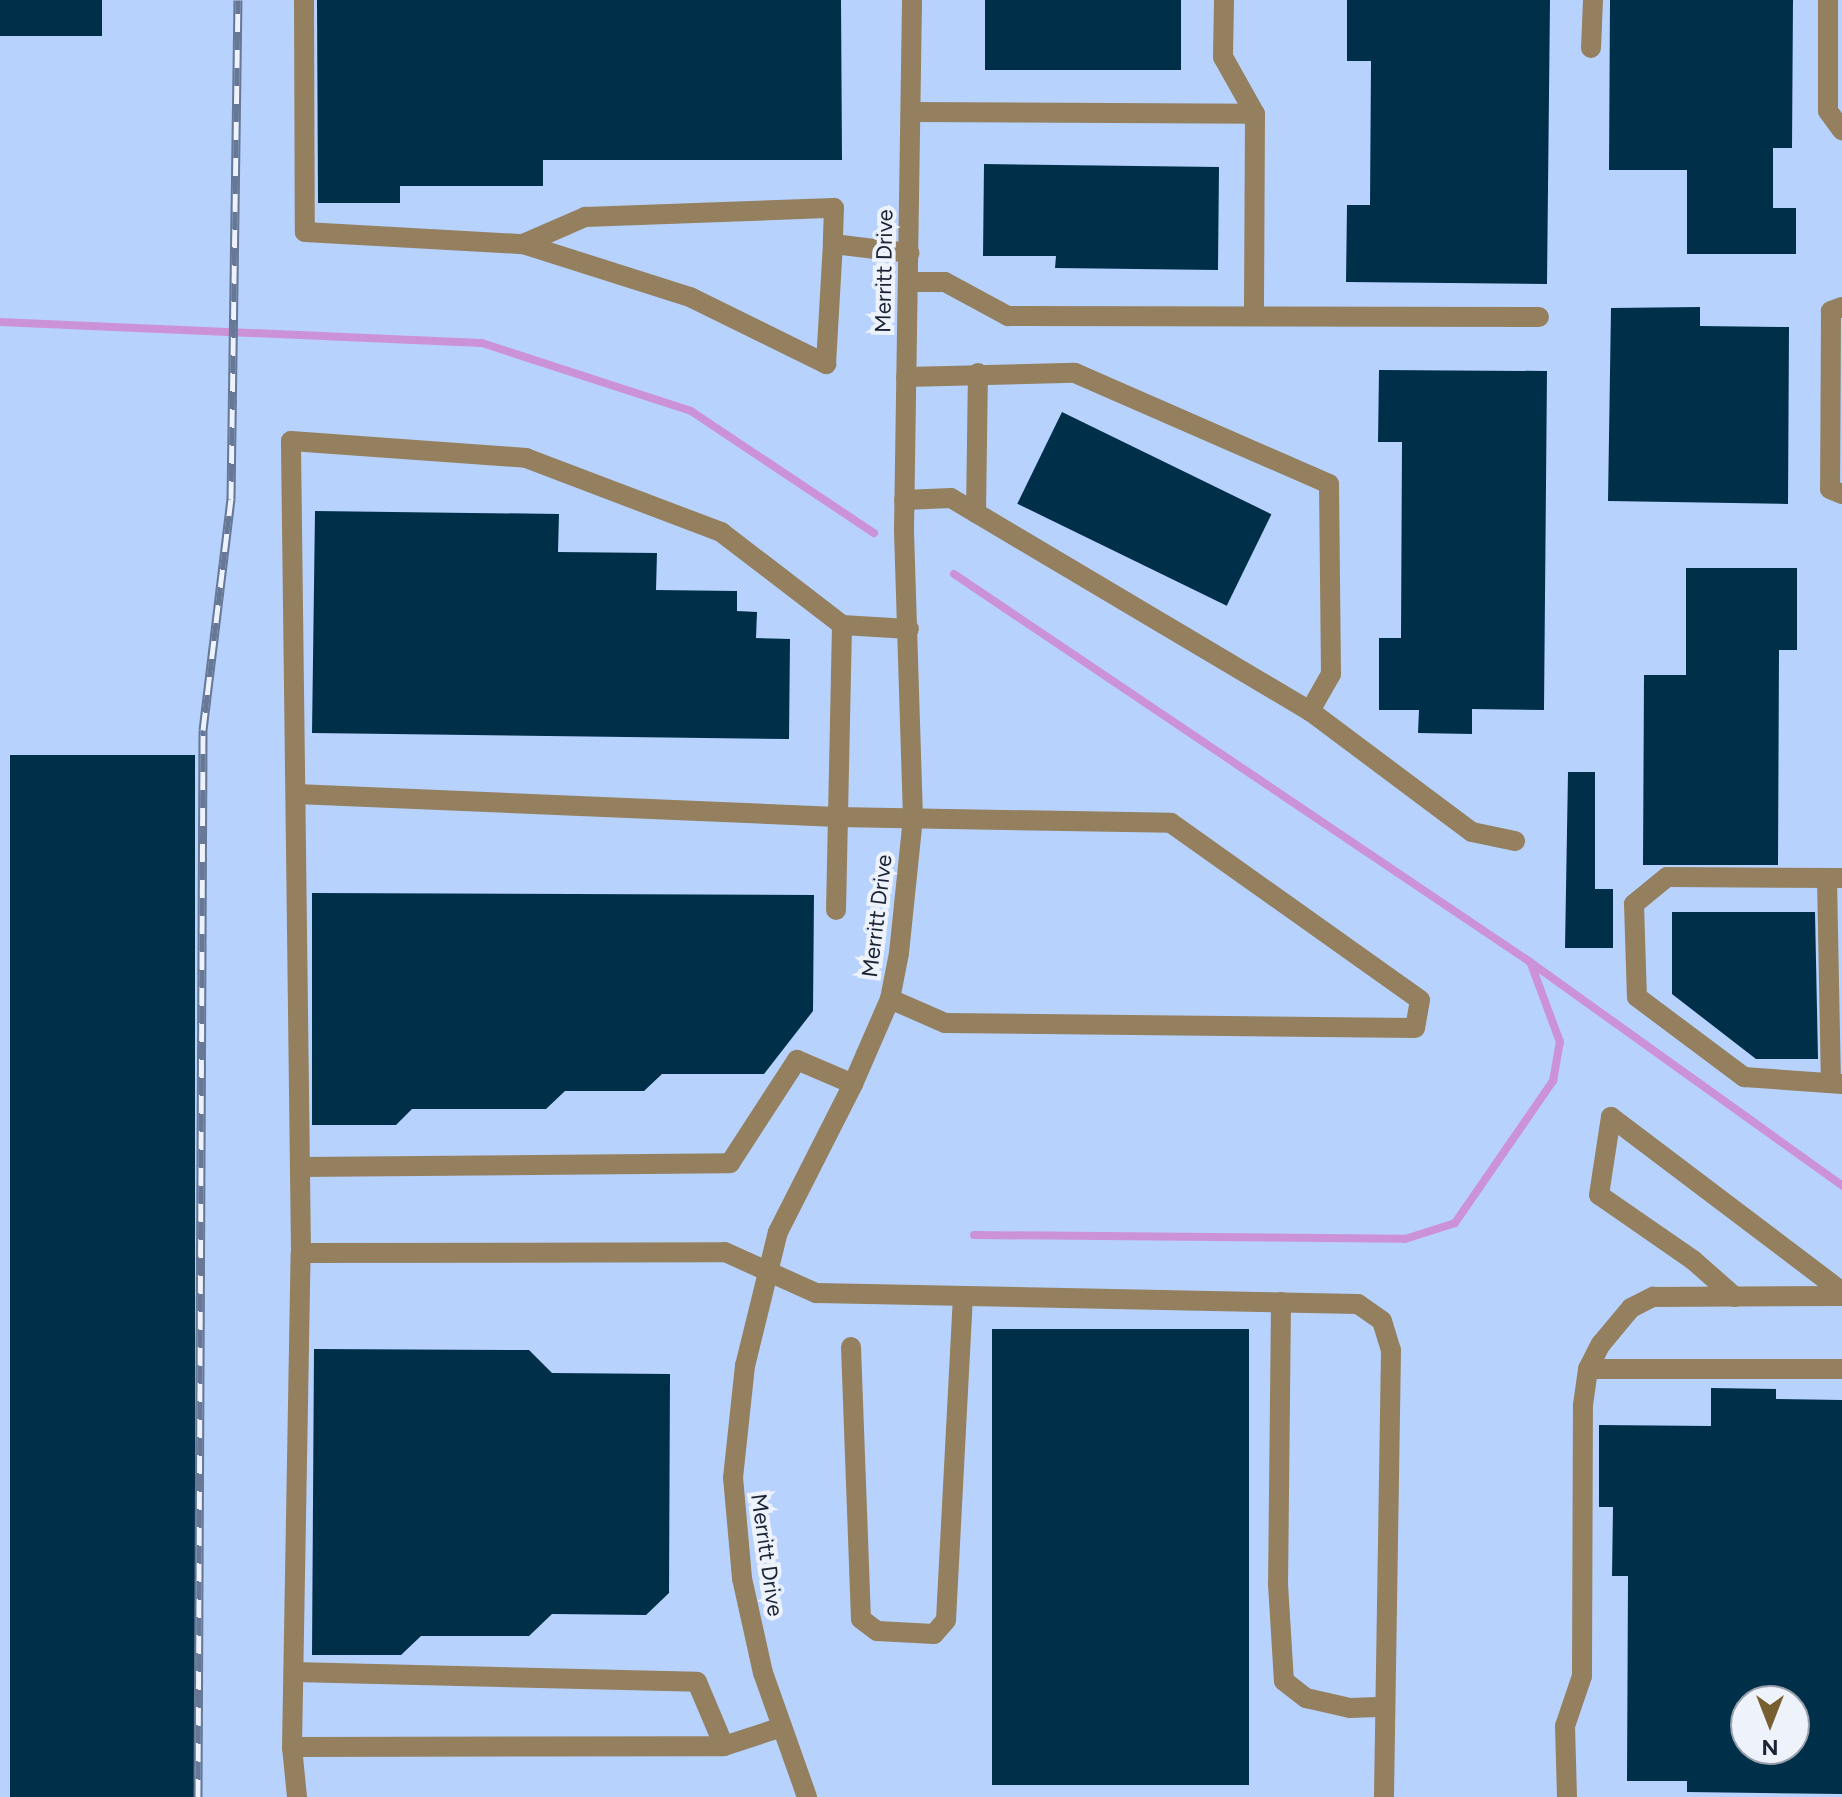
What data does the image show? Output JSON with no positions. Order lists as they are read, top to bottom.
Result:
{
  "streets": {
    "street": ["Merritt Drive"]
  },
  "north": "bottom"
}
